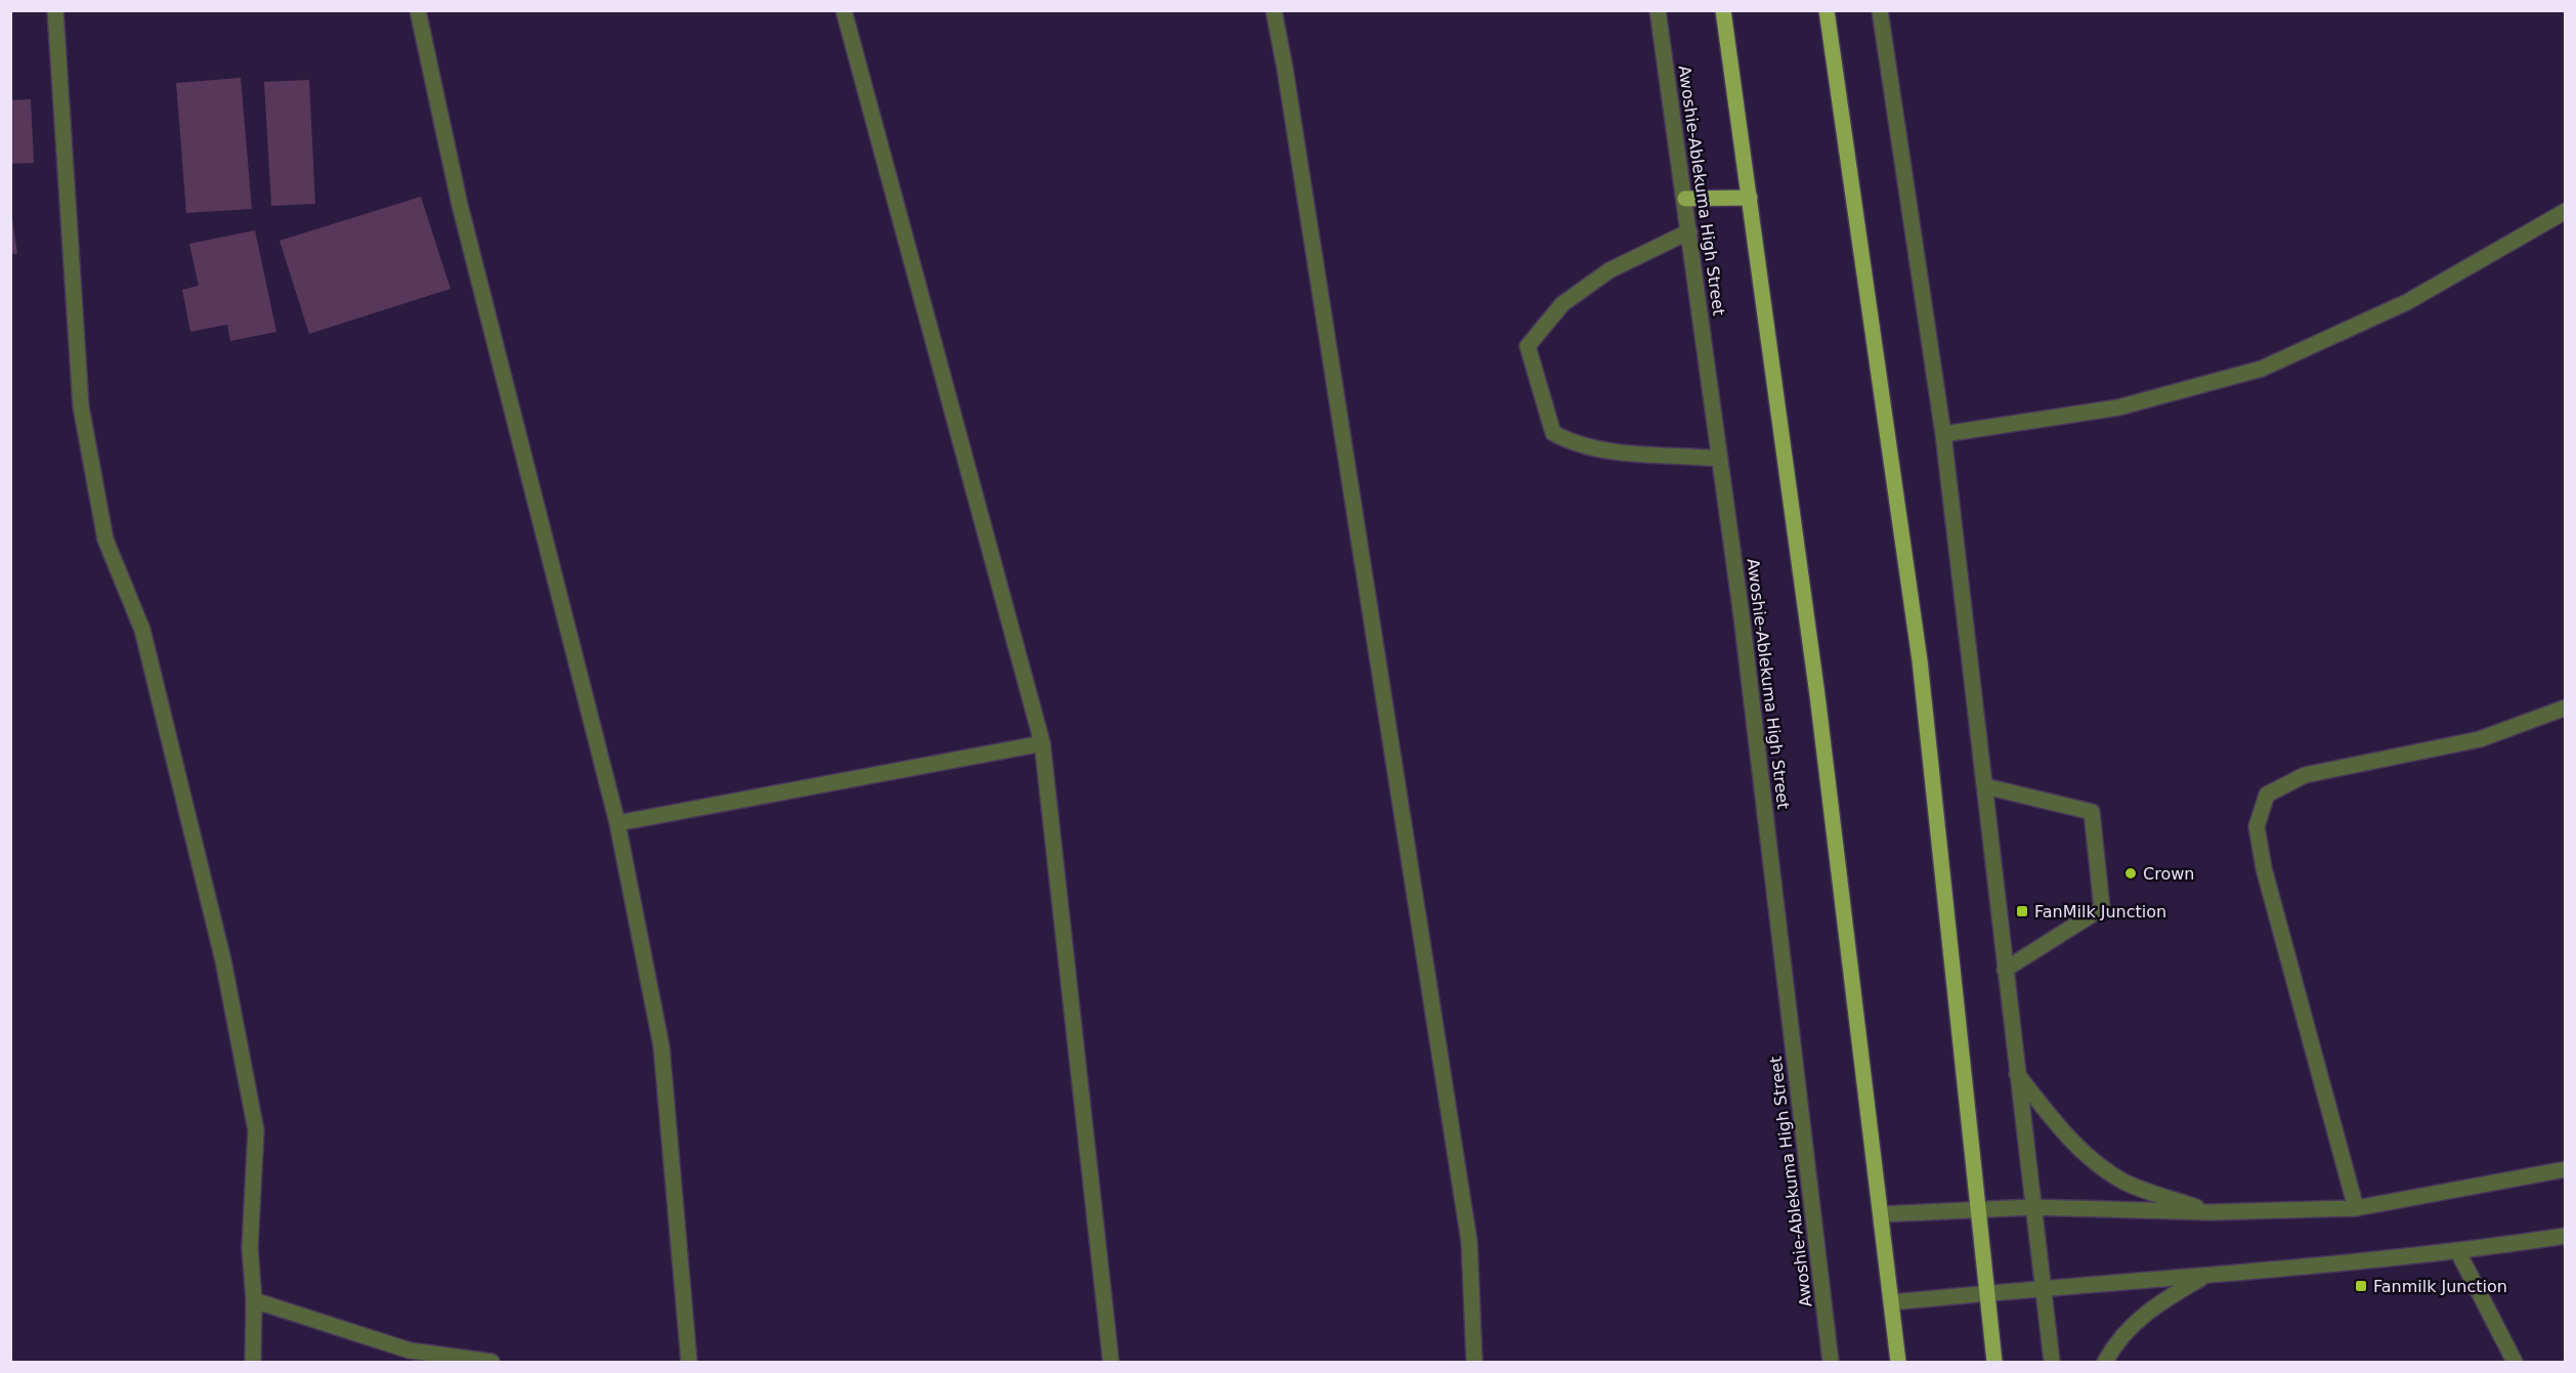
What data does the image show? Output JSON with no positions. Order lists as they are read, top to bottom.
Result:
{
  "streets": {
    "street": ["Awoshie-Ablekuma High Street"]
  },
  "places": {
    "other": ["Crown"],
    "transit": ["FanMilk Junction", "Fanmilk Junction"]
  }
}
